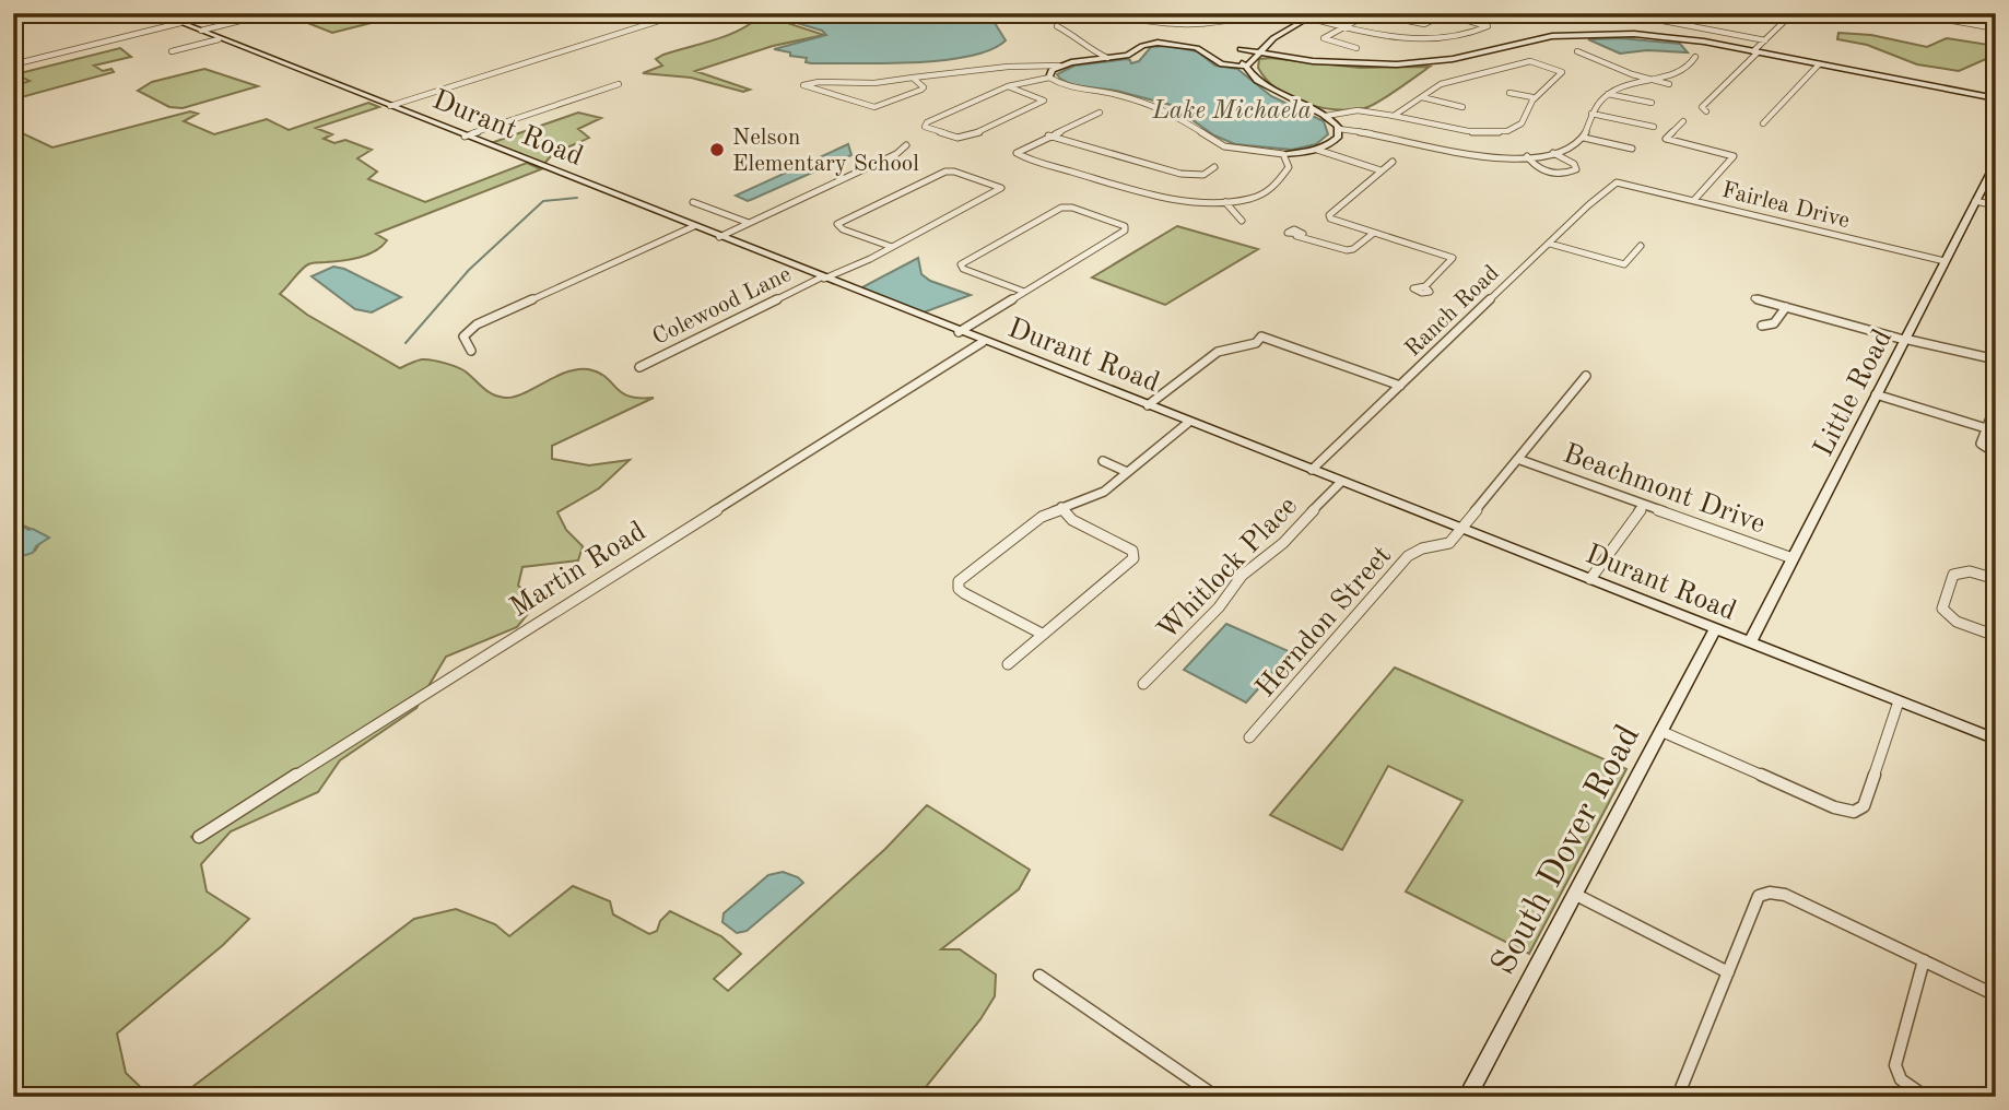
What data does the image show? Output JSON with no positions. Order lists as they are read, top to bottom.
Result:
{
  "streets": {
    "street": [
      "Durant Road",
      "Fairlea Drive",
      "Colewood Lane",
      "Ranch Road",
      "Little Road",
      "Beachmont Drive",
      "Whitlock Place",
      "Martin Road",
      "Herndon Street",
      "South Dover Road"
    ]
  },
  "crossings": [
    ["Durant Road", "Colewood Lane"],
    ["Durant Road", "Ranch Road"],
    ["Durant Road", "Little Road"],
    ["Durant Road", "Whitlock Place"],
    ["Durant Road", "Martin Road"],
    ["Durant Road", "Herndon Street"],
    ["Durant Road", "South Dover Road"],
    ["Fairlea Drive", "Ranch Road"],
    ["Fairlea Drive", "Little Road"],
    ["Little Road", "Beachmont Drive"],
    ["Beachmont Drive", "Herndon Street"]
  ],
  "water": ["Lake Michaela"],
  "places": ["Nelson Elementary School"]
}
